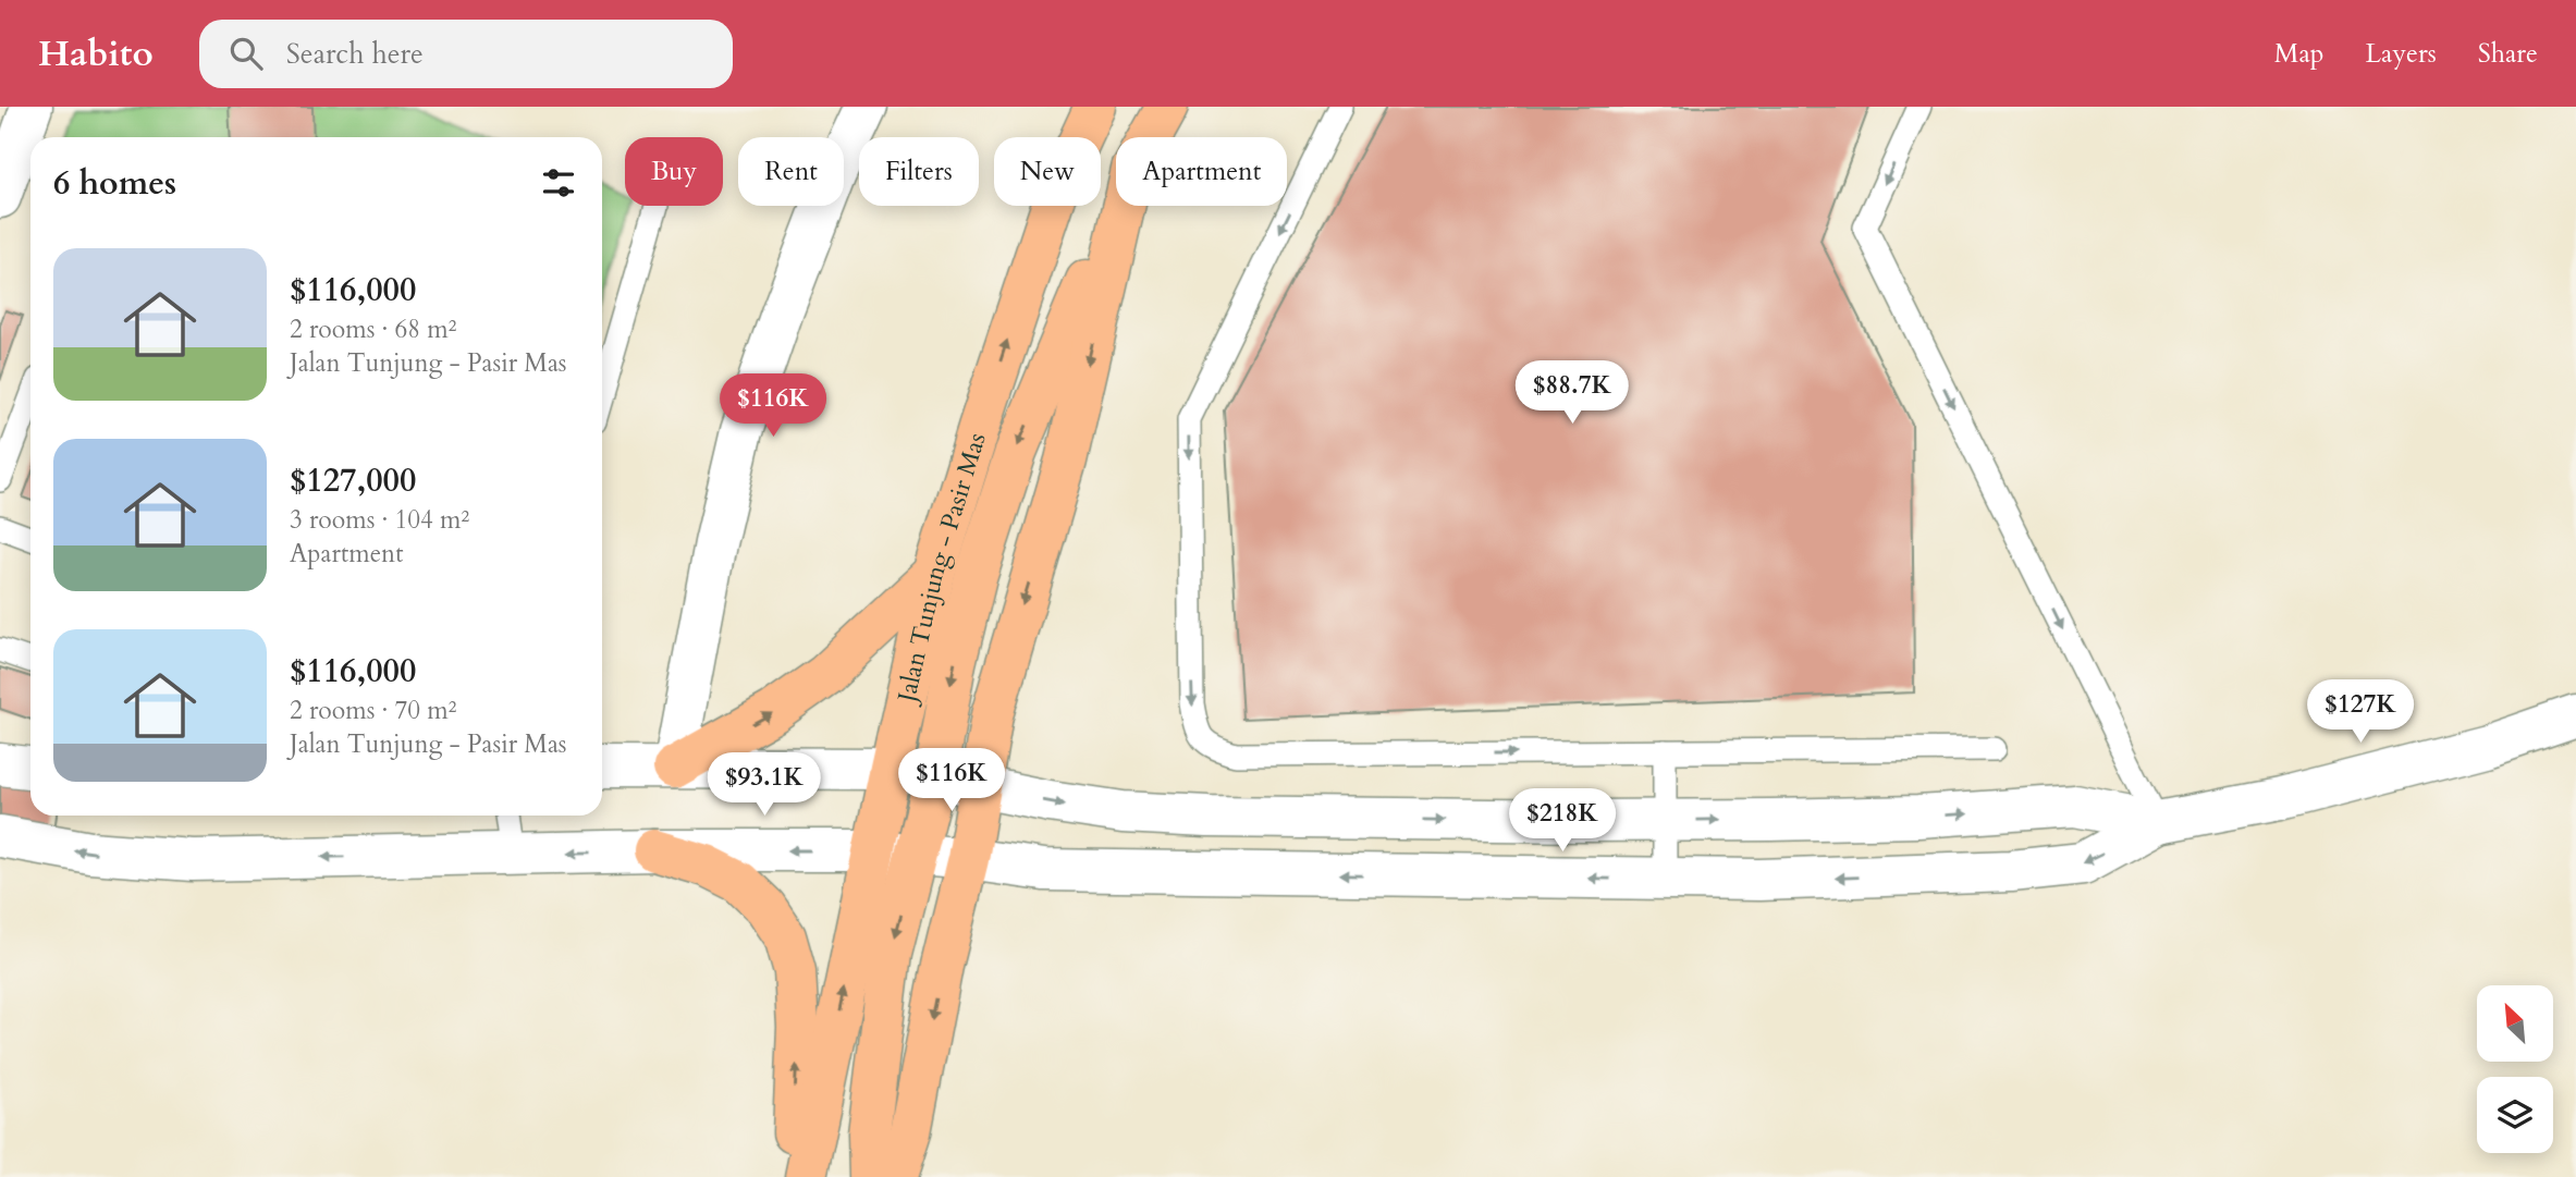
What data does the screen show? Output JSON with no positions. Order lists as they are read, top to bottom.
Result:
{
  "streets": {
    "main road": ["Jalan Tunjung - Pasir Mas"]
  },
  "north": "top left",
  "page": {
    "header": "Habito",
    "search": "Search here",
    "nav": ["Map", "Layers", "Share"],
    "chip": [
      "Buy",
      "Rent",
      "Filters",
      "New",
      "Apartment"
    ],
    "heading": "6 homes",
    "list": [
      {
        "name": "$116,000",
        "note": "2 rooms · 68 m² · Jalan Tunjung - Pasir Mas"
      },
      {
        "name": "$127,000",
        "note": "3 rooms · 104 m² · Apartment"
      },
      {
        "name": "$116,000",
        "note": "2 rooms · 70 m² · Jalan Tunjung - Pasir Mas"
      }
    ],
    "price": [
      "$88.7K",
      "$116K",
      "$127K",
      "$116K",
      "$93.1K",
      "$218K"
    ]
  }
}
